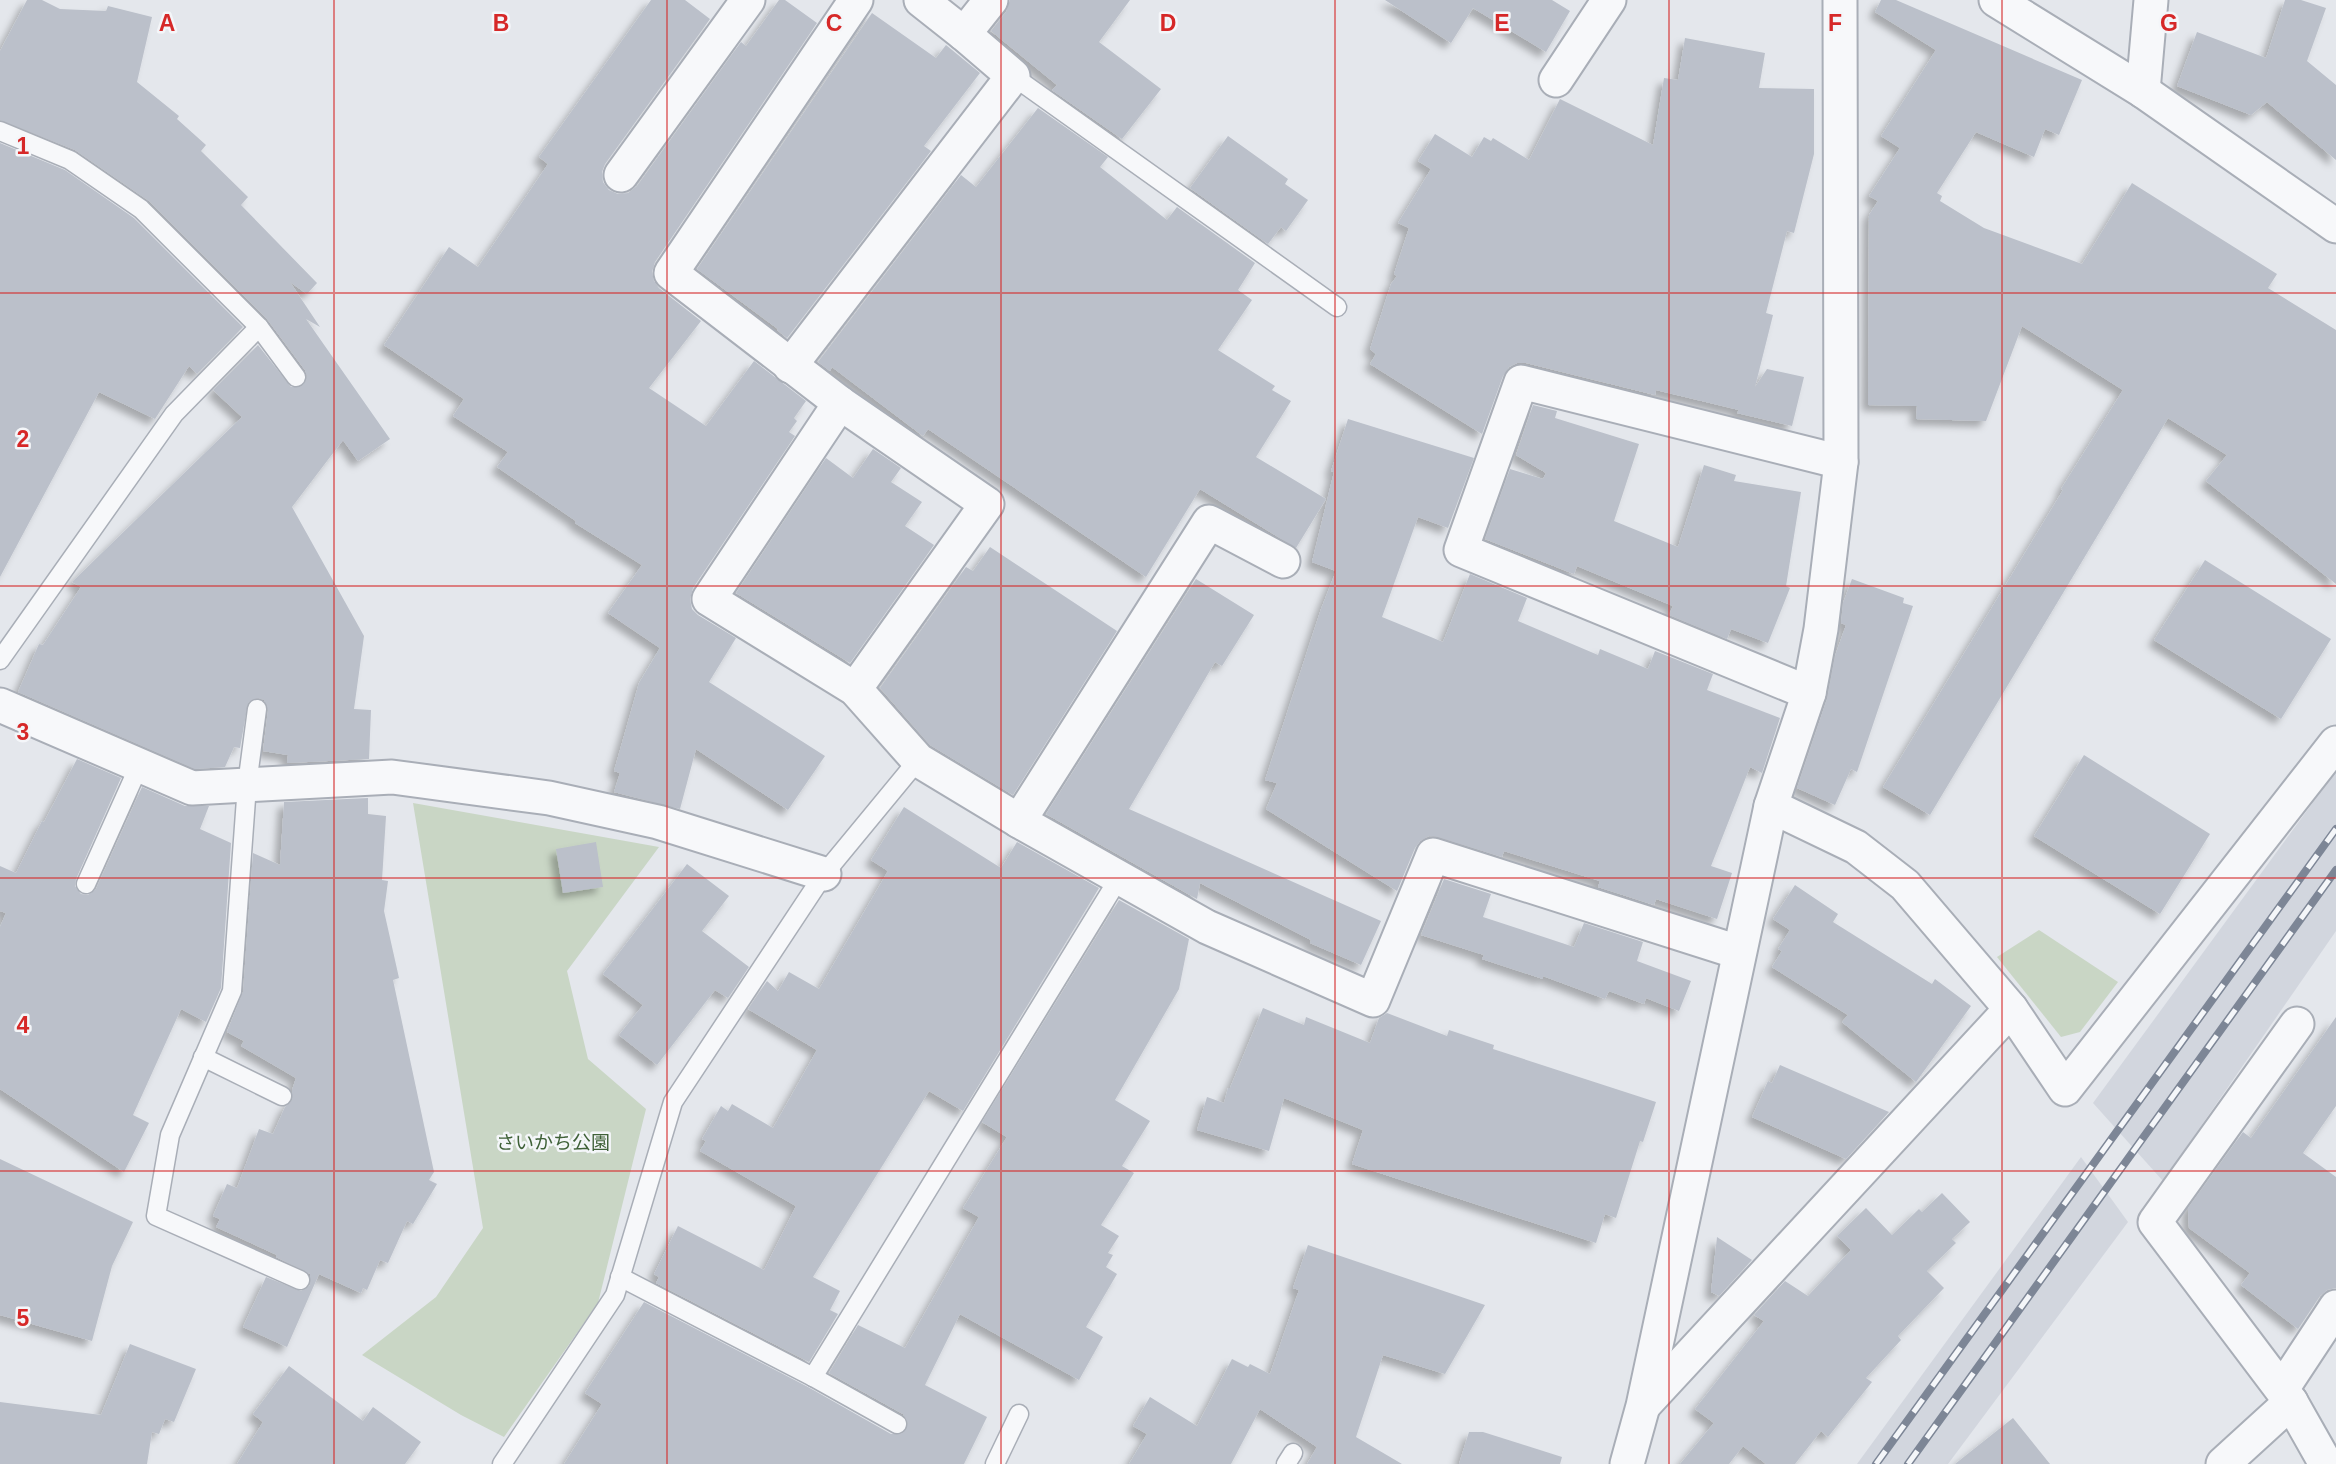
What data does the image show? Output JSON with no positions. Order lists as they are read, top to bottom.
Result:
{
  "parks": ["さいかち公園"],
  "grid": {
    "columns": [
      "A",
      "B",
      "C",
      "D",
      "E",
      "F",
      "G"
    ],
    "rows": [
      "1",
      "2",
      "3",
      "4",
      "5"
    ]
  }
}
